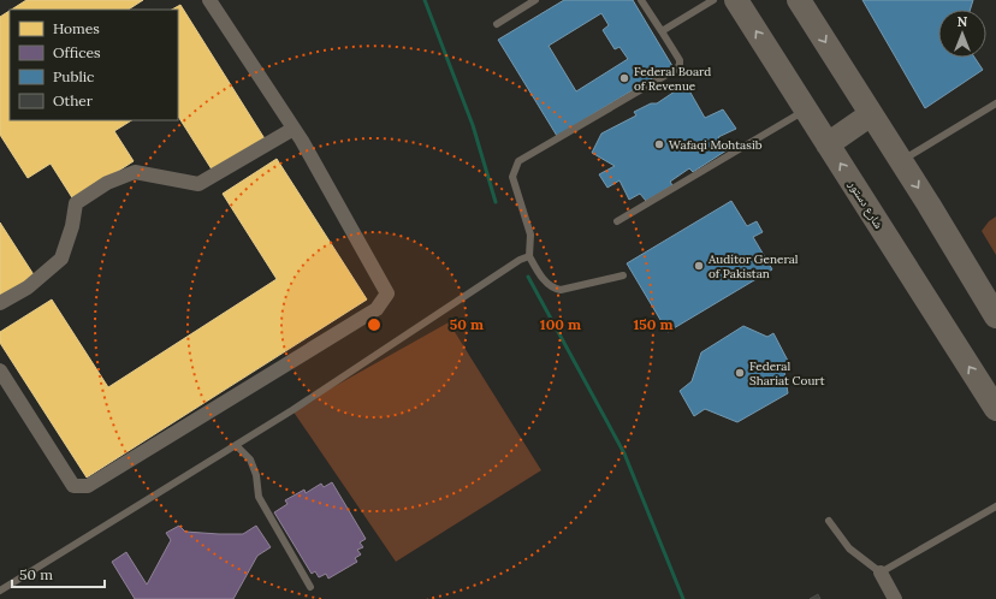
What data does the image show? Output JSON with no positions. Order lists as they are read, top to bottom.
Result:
{
  "streets": {
    "main road": ["شارع دستور"]
  },
  "places": [
    "Federal Board of Revenue",
    "Wafaqi Mohtasib",
    "Auditor General of Pakistan",
    "Federal Shariat Court"
  ],
  "legend": [
    "Homes",
    "Offices",
    "Public",
    "Other"
  ],
  "scale_bar": "50 m",
  "north": "top",
  "rings": ["50 m", "100 m", "150 m"]
}
